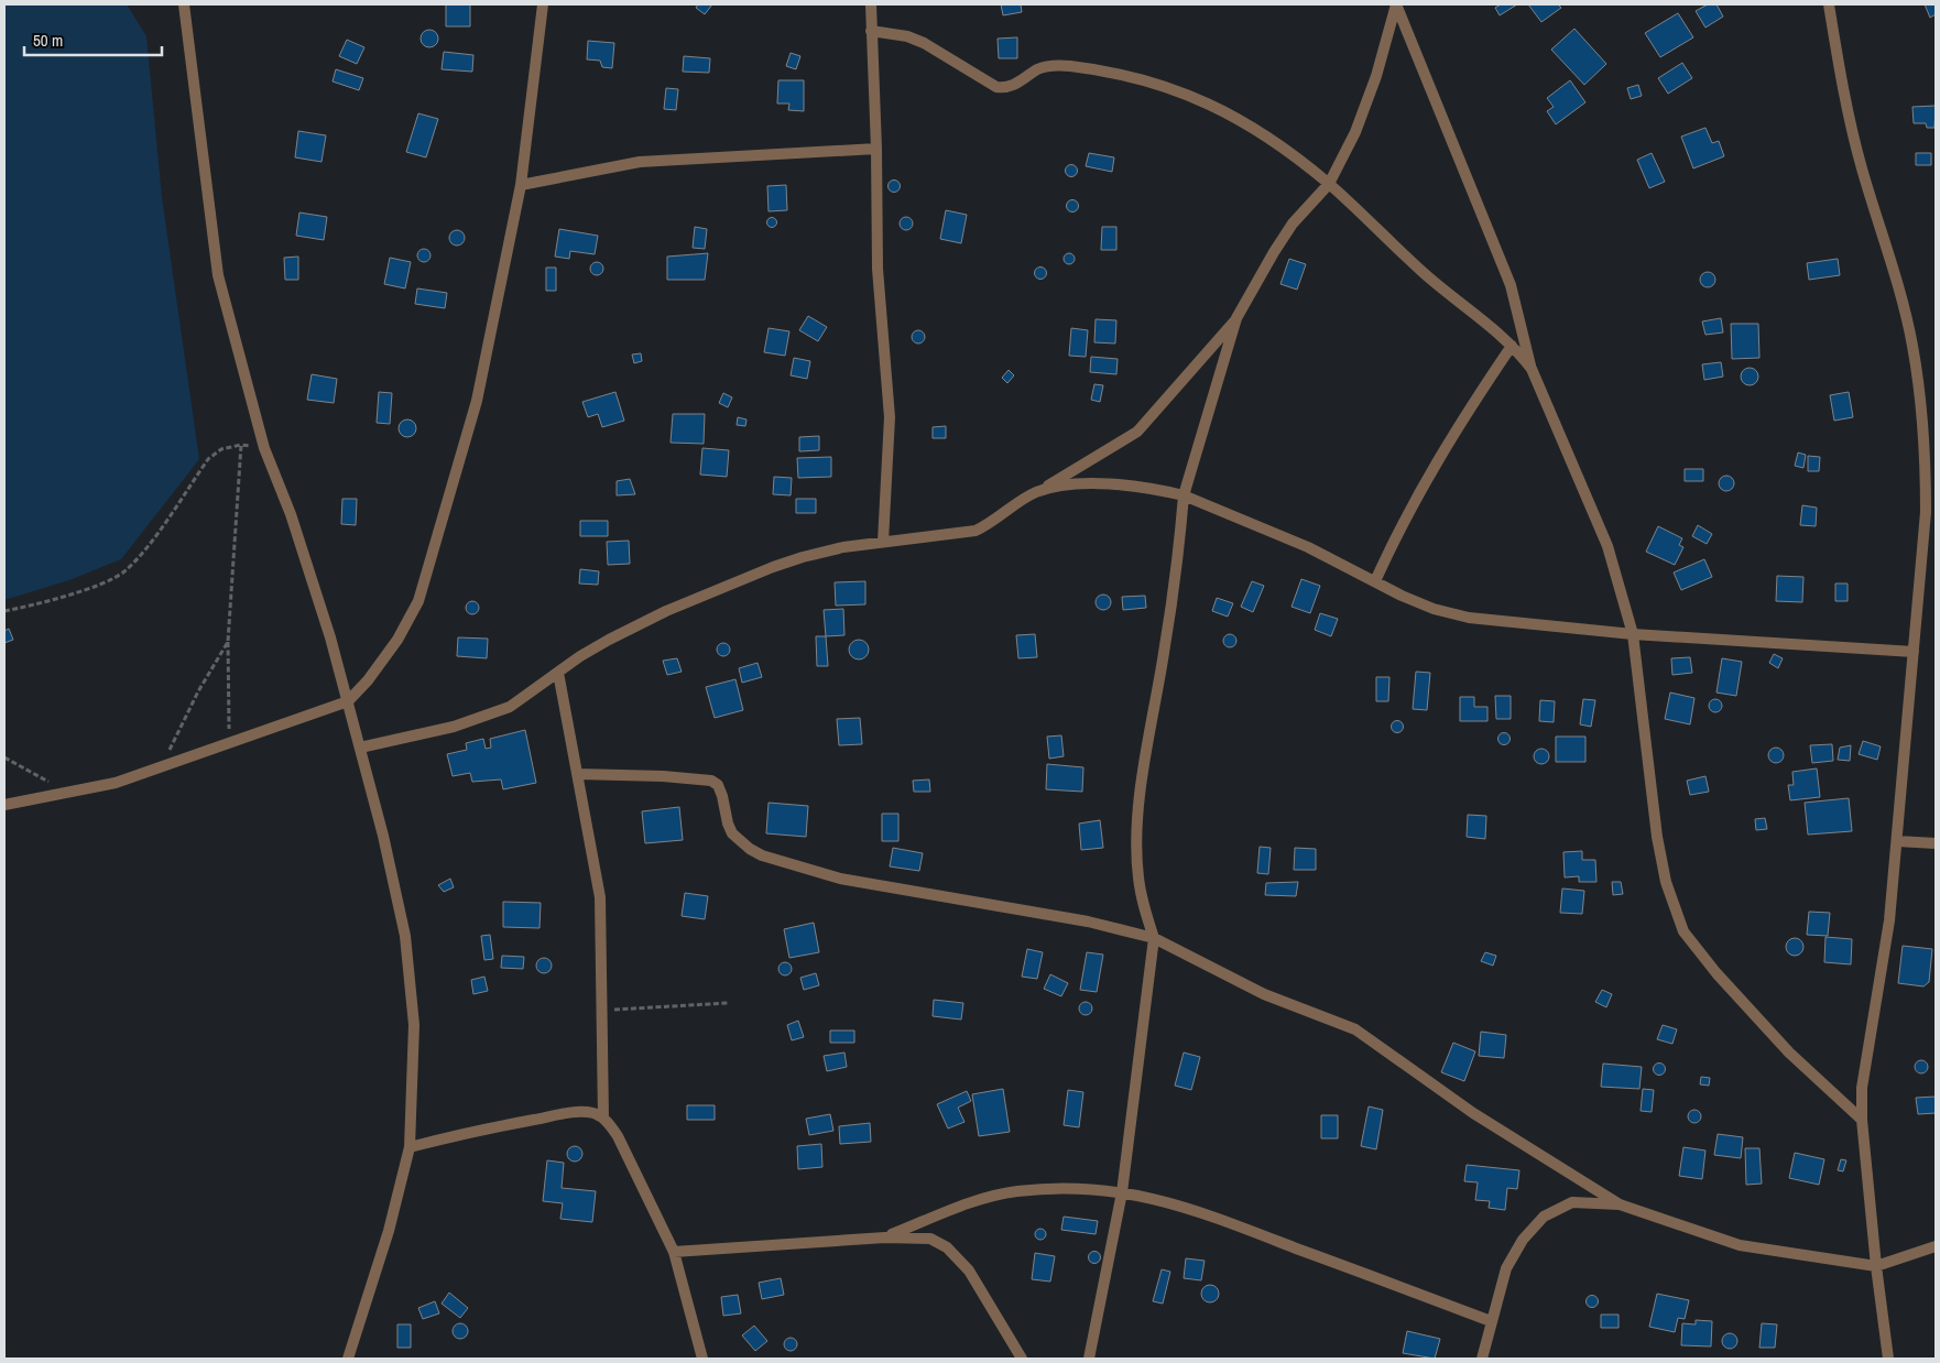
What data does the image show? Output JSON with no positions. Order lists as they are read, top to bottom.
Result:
{
  "scale_bar": "50 m"
}
